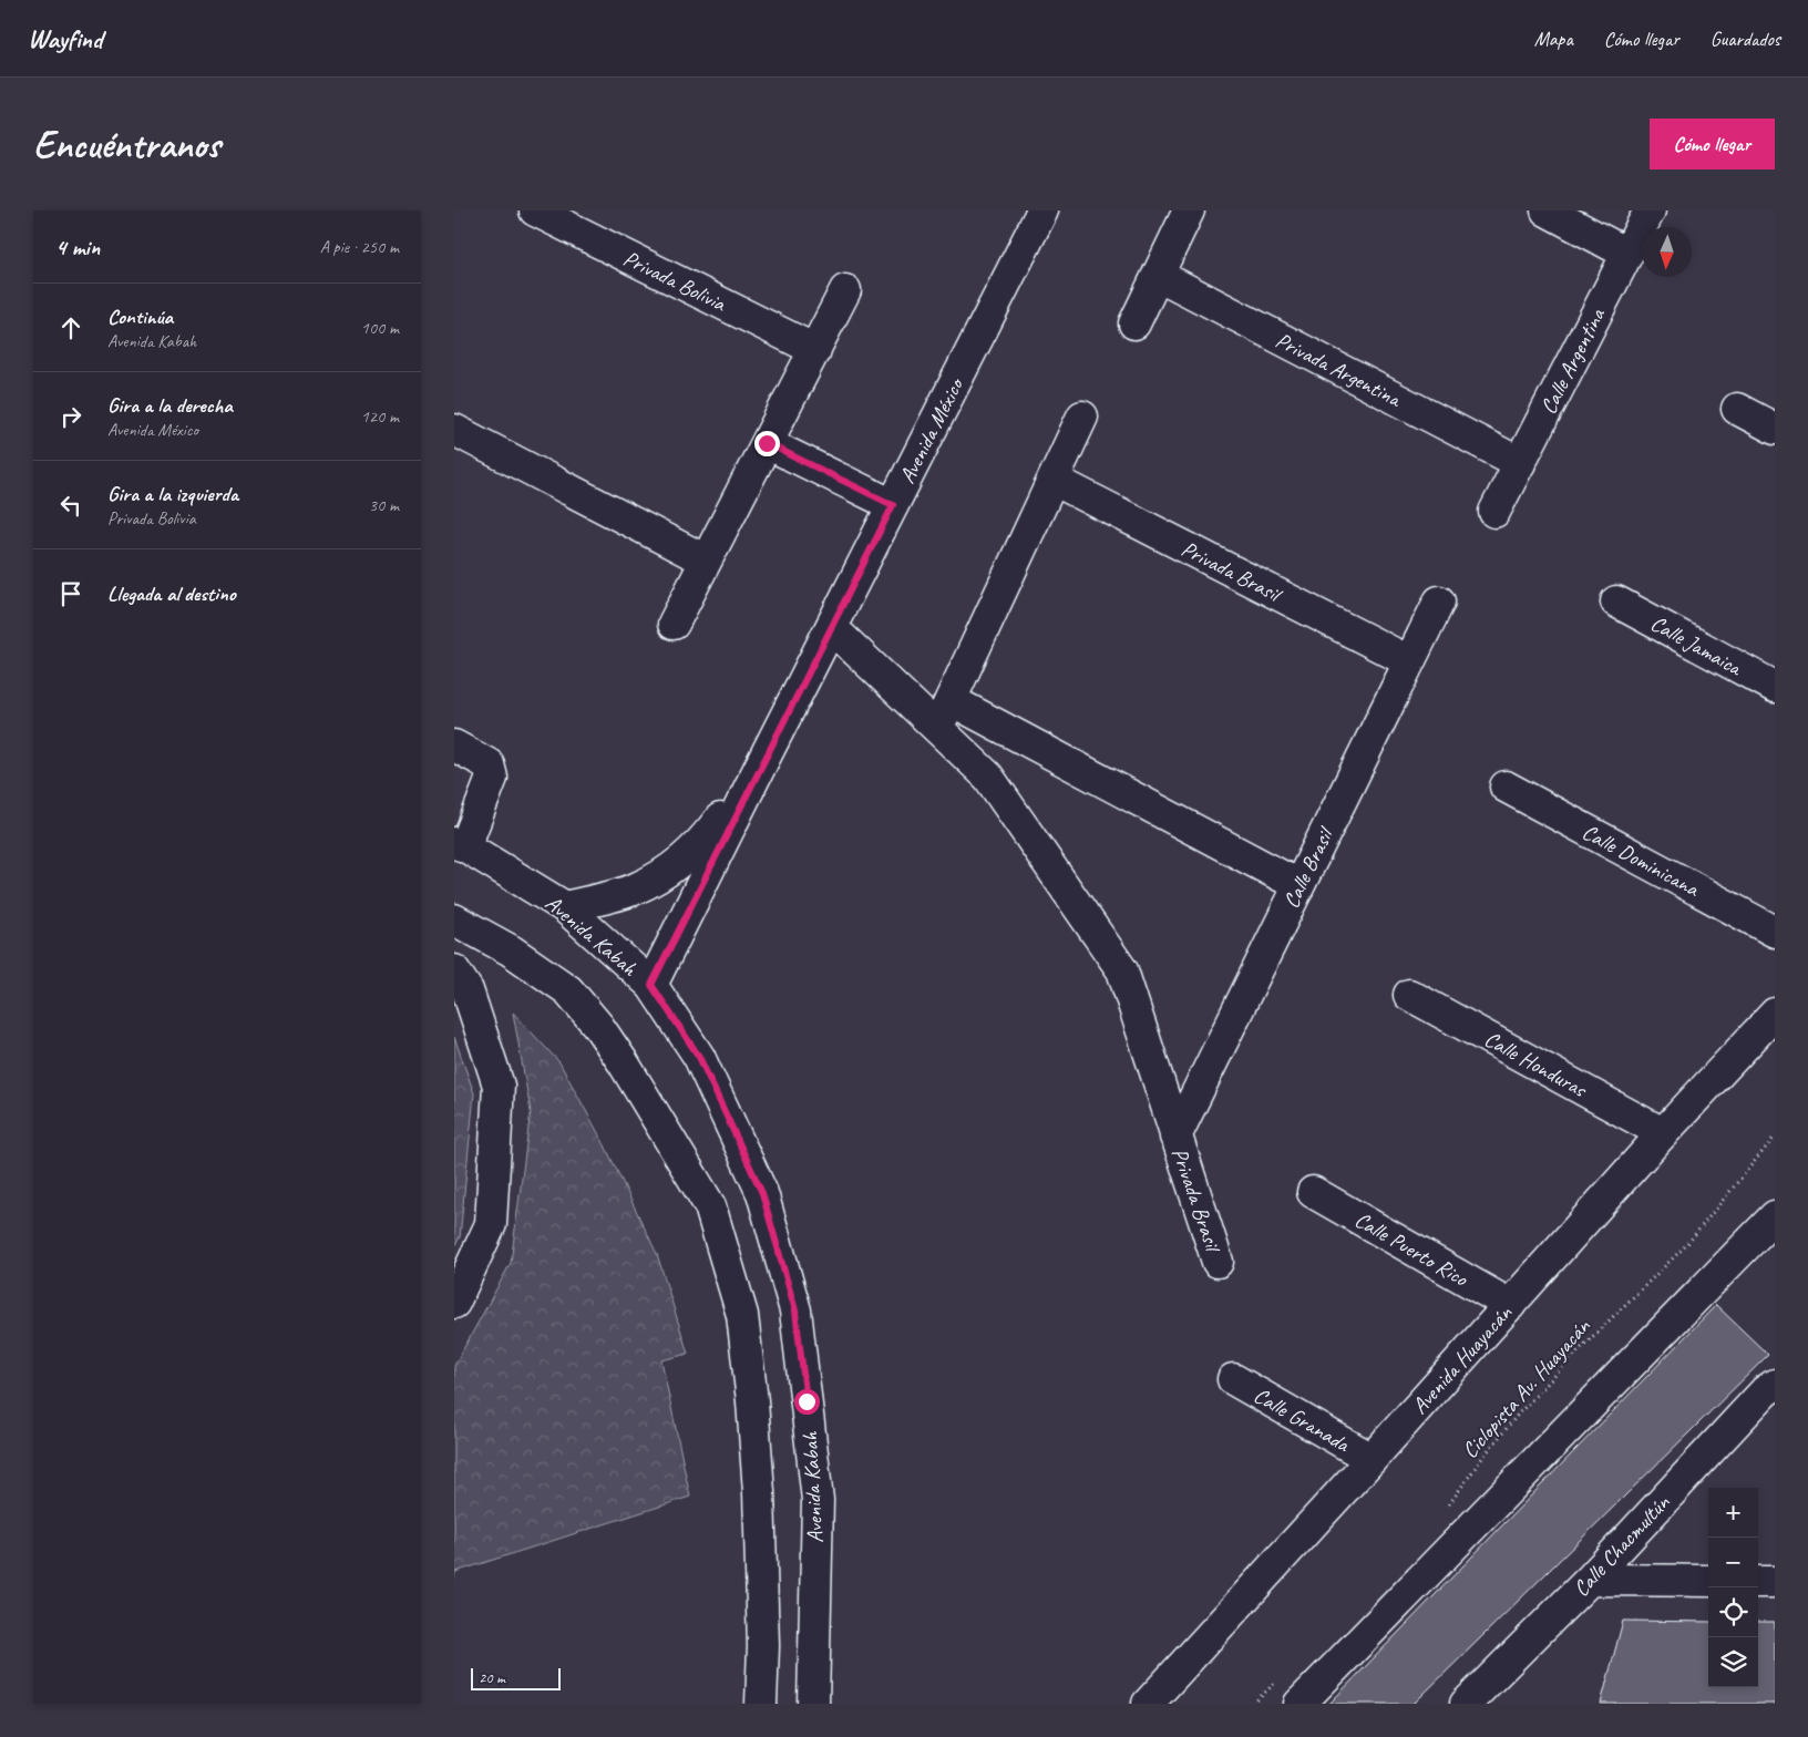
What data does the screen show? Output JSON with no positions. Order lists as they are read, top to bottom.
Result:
{
  "streets": {
    "street": [
      "Privada Bolivia",
      "Calle Argentina",
      "Privada Argentina",
      "Avenida México",
      "Privada Brasil",
      "Calle Jamaica",
      "Calle Dominicana",
      "Calle Brasil",
      "Avenida Kabah",
      "Calle Honduras",
      "Calle Puerto Rico",
      "Avenida Huayacán",
      "Calle Granada",
      "Calle Chacmultún"
    ],
    "path": ["Ciclopista Av. Huayacán"]
  },
  "crossings": [
    ["Calle Argentina", "Privada Argentina"],
    ["Avenida México", "Privada Brasil"],
    ["Avenida México", "Avenida Kabah"],
    ["Privada Brasil", "Calle Brasil"],
    ["Calle Honduras", "Avenida Huayacán"],
    ["Calle Puerto Rico", "Avenida Huayacán"],
    ["Avenida Huayacán", "Calle Granada"]
  ],
  "scale_bar": "20 m",
  "north": "bottom",
  "page": {
    "header": "Wayfind",
    "nav": ["Mapa", "Cómo llegar", "Guardados"],
    "buttons": "Cómo llegar",
    "title": "Encuéntranos",
    "heading": ["4 min", "A pie · 250 m"],
    "list": [
      ["Continúa", "Avenida Kabah", "100 m"],
      ["Gira a la derecha", "Avenida México", "120 m"],
      ["Gira a la izquierda", "Privada Bolivia", "30 m"],
      "Llegada al destino"
    ],
    "map_buttons": ["+", "−"],
    "scale": "20 m"
  }
}
